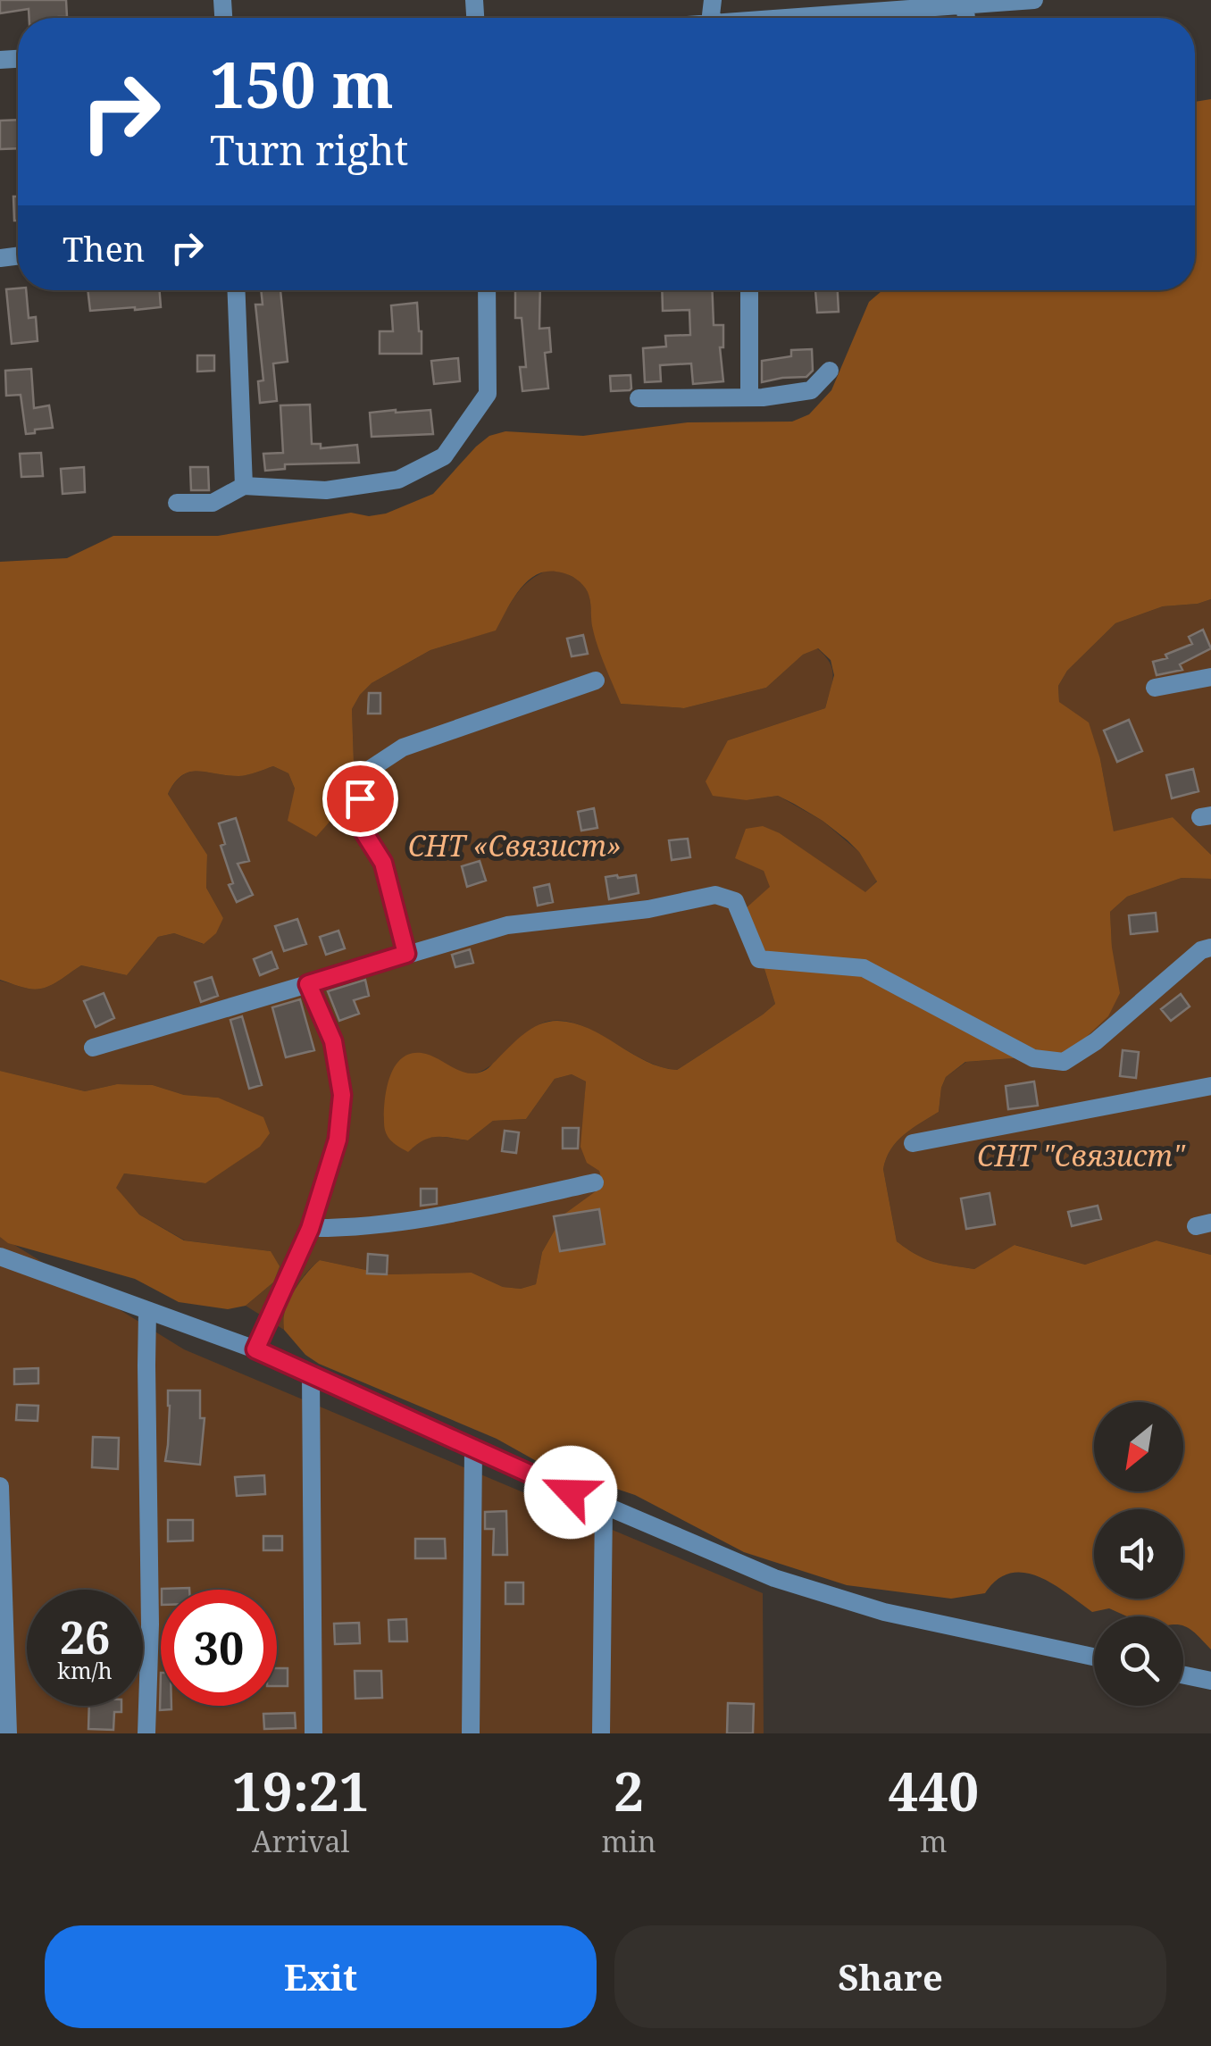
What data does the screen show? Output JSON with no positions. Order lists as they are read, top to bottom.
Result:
{
  "parks": ["СНТ «Связист»", "СНТ \"Связист\""],
  "north": "bottom left",
  "page": {
    "turn": ["150 m", "Turn right"],
    "then": "Then",
    "speed": "26 km/h",
    "limit": "30",
    "eta": [
      "19:21",
      "Arrival",
      "2",
      "min",
      "440",
      "m"
    ],
    "buttons": ["Exit", "Share"]
  }
}
